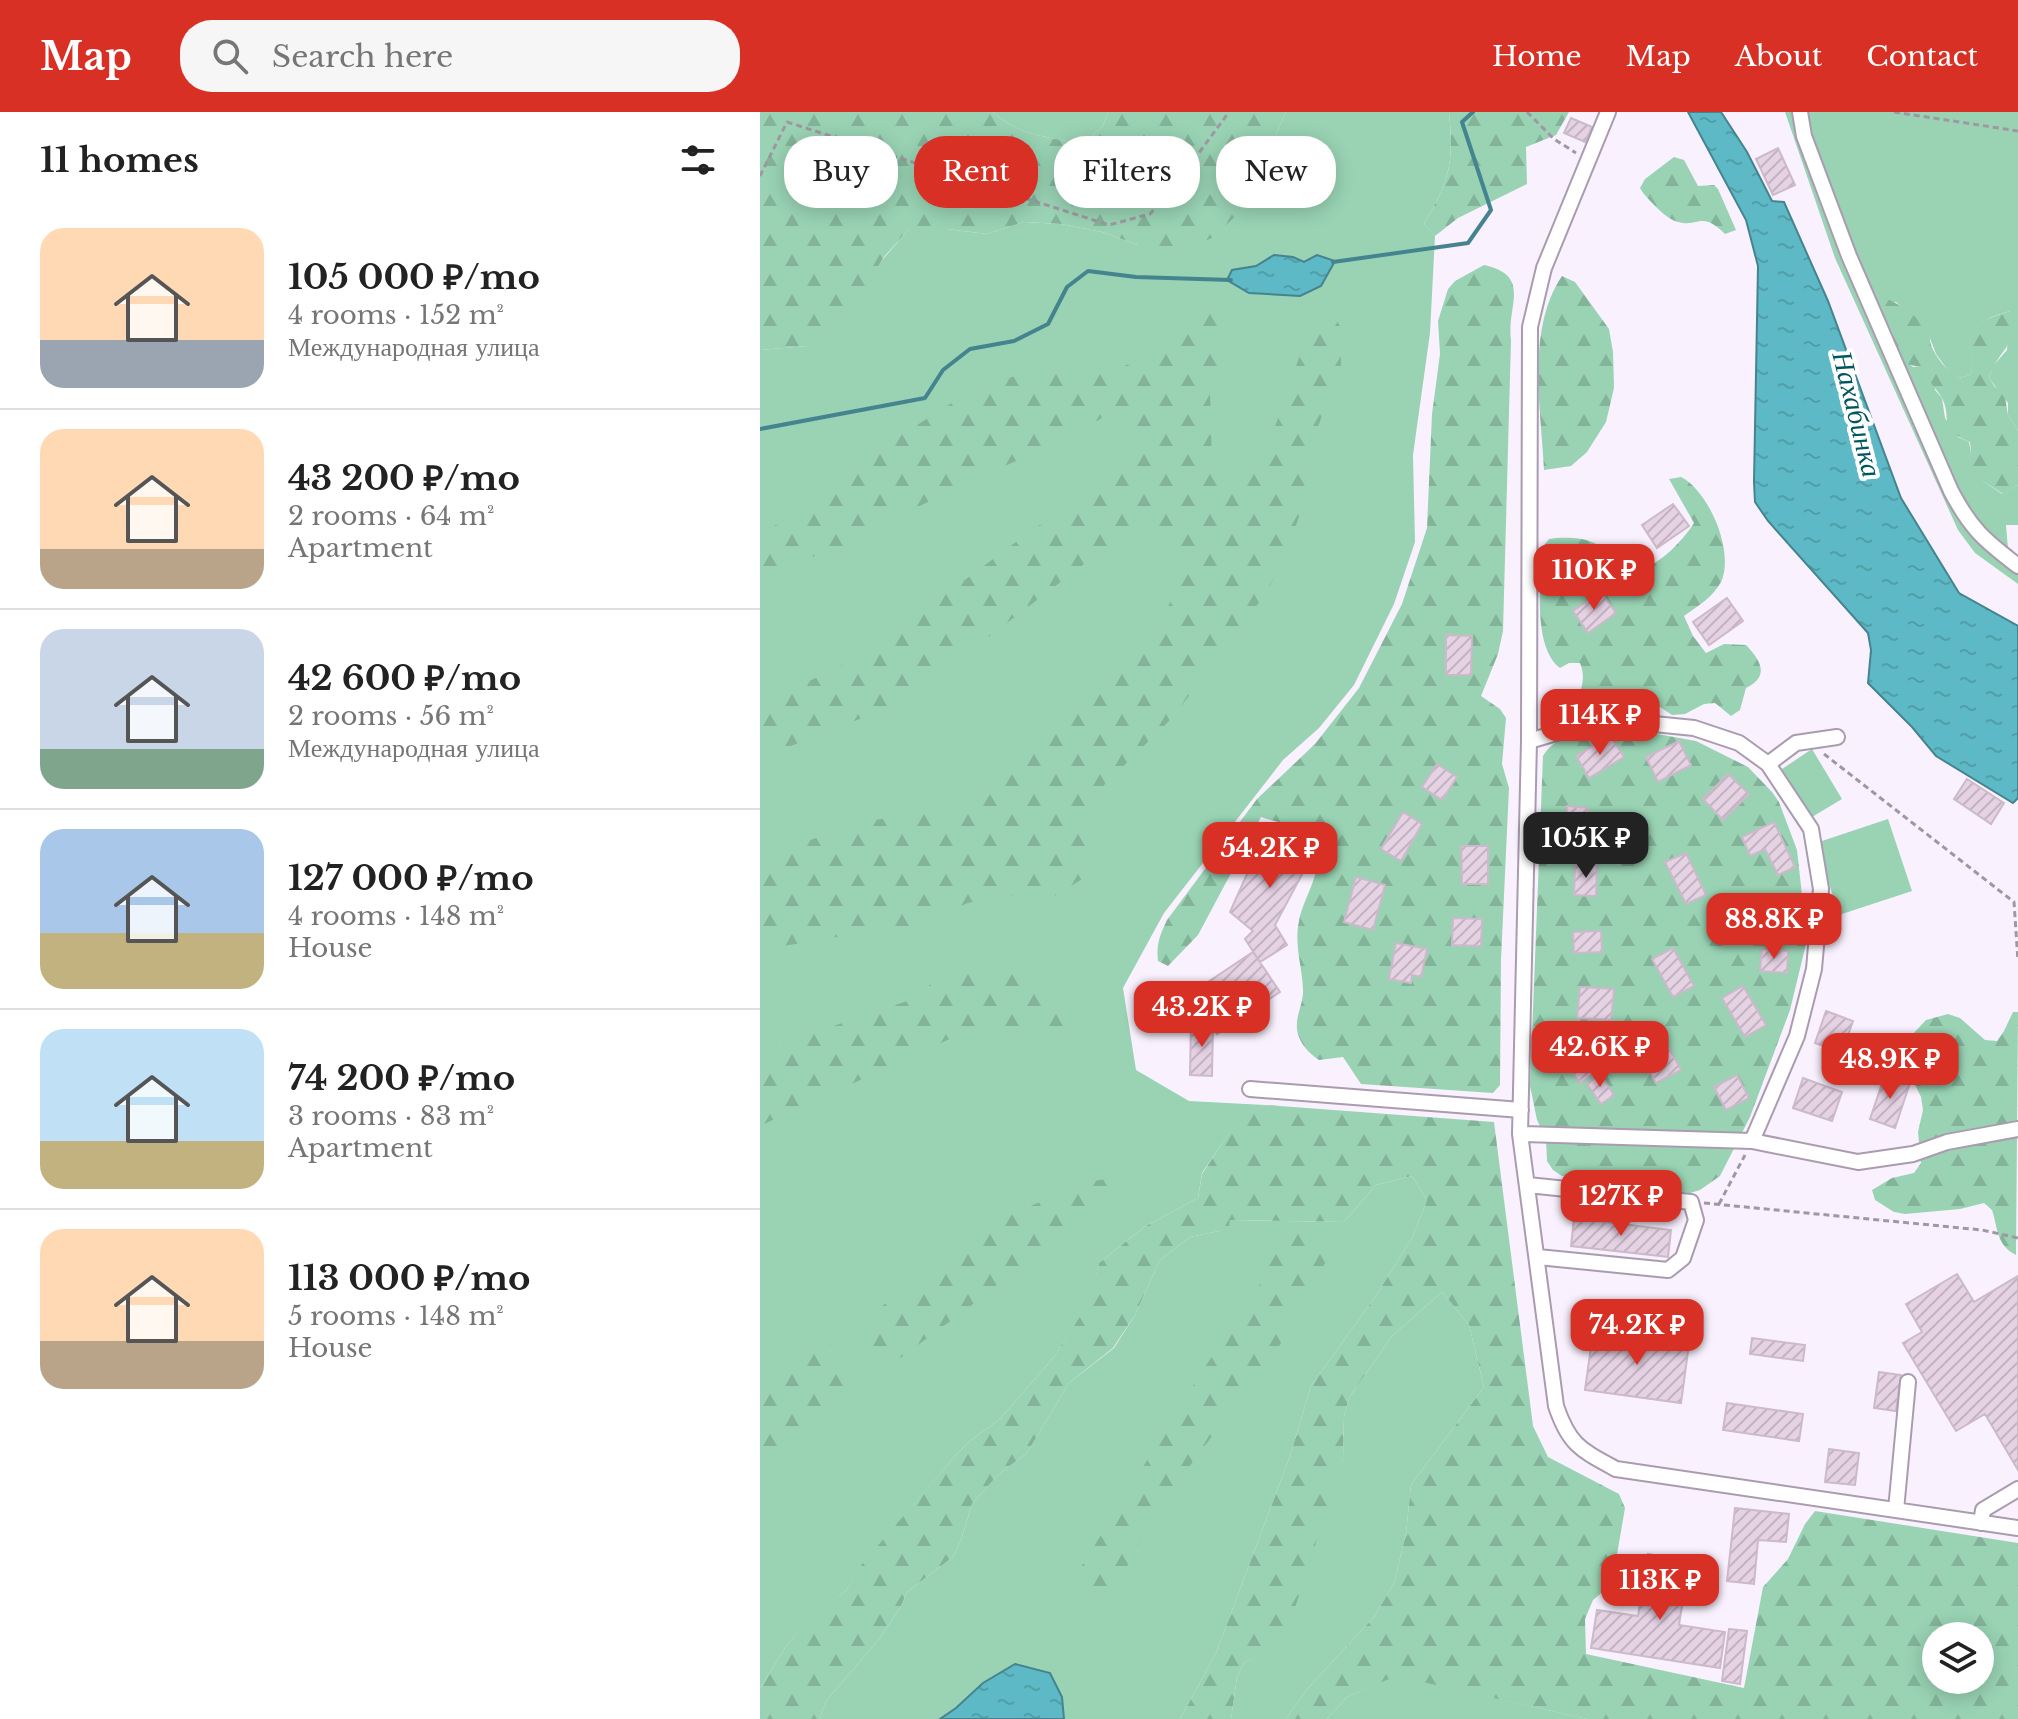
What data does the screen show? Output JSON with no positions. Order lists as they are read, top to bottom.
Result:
{
  "water": ["Нахабинка"],
  "page": {
    "header": "Map",
    "search": "Search here",
    "nav": [
      "Home",
      "Map",
      "About",
      "Contact"
    ],
    "heading": "11 homes",
    "chip": [
      "Buy",
      "Rent",
      "Filters",
      "New"
    ],
    "list": [
      {
        "name": "105 000 ₽/mo",
        "note": "4 rooms · 152 m² · Международная улица"
      },
      {
        "name": "43 200 ₽/mo",
        "note": "2 rooms · 64 m² · Apartment"
      },
      {
        "name": "42 600 ₽/mo",
        "note": "2 rooms · 56 m² · Международная улица"
      },
      {
        "name": "127 000 ₽/mo",
        "note": "4 rooms · 148 m² · House"
      },
      {
        "name": "74 200 ₽/mo",
        "note": "3 rooms · 83 m² · Apartment"
      },
      {
        "name": "113 000 ₽/mo",
        "note": "5 rooms · 148 m² · House"
      }
    ],
    "price": [
      "110K ₽",
      "114K ₽",
      "105K ₽",
      "54.2K ₽",
      "88.8K ₽",
      "43.2K ₽",
      "42.6K ₽",
      "48.9K ₽",
      "127K ₽",
      "74.2K ₽",
      "113K ₽"
    ]
  }
}
